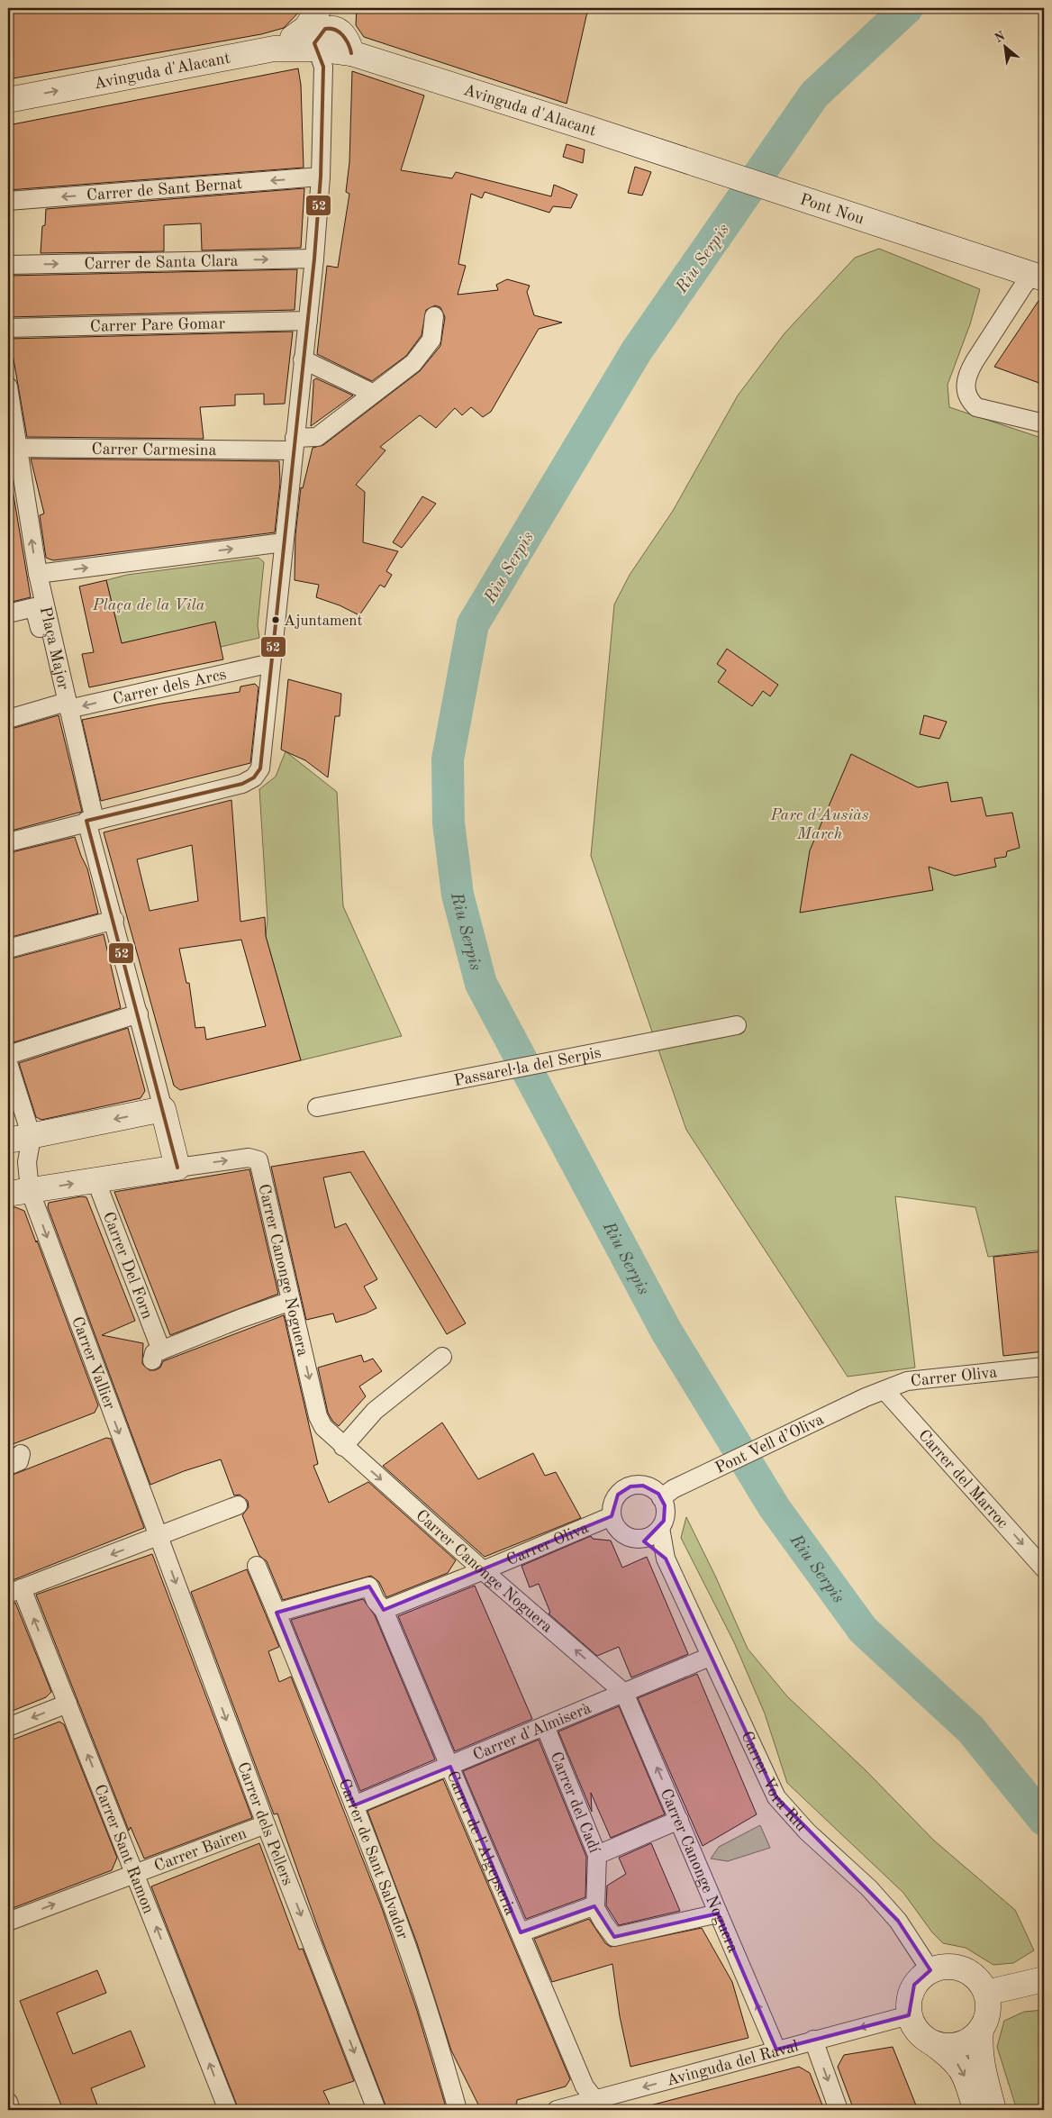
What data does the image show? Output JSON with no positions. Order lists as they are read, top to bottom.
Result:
{
  "streets": {
    "street": [
      "Avinguda d'Alacant",
      "Carrer de Sant Bernat",
      "Pont Nou",
      "Carrer de Santa Clara",
      "Carrer Pare Gomar",
      "Carrer Carmesina",
      "Plaça Major",
      "Carrer dels Arcs",
      "Passarel·la del Serpis",
      "Carrer Del Forn",
      "Carrer Canonge Noguera",
      "Carrer Vallier",
      "Carrer Oliva",
      "Pont Vell d’Oliva",
      "Carrer del Marroc",
      "Carrer d'Almiserà",
      "Carrer Vora Riu",
      "Carrer del Cadí",
      "Carrer dels Pellers",
      "Carrer de l'Algepseria",
      "Carrer Sant Ramon",
      "Carrer Bairen",
      "Carrer de Sant Salvador",
      "Avinguda del Raval"
    ]
  },
  "crossings": [
    ["Avinguda d'Alacant", "Pont Nou"],
    ["Plaça Major", "Carrer dels Arcs"],
    ["Carrer Del Forn", "Carrer Canonge Noguera"],
    ["Carrer Canonge Noguera", "Carrer Oliva"],
    ["Carrer Canonge Noguera", "Carrer d'Almiserà"],
    ["Carrer Canonge Noguera", "Avinguda del Raval"],
    ["Carrer Vallier", "Carrer dels Pellers"],
    ["Carrer Oliva", "Pont Vell d’Oliva"],
    ["Carrer Oliva", "Carrer del Marroc"],
    ["Carrer Oliva", "Carrer Vora Riu"],
    ["Carrer Oliva", "Carrer de l'Algepseria"],
    ["Pont Vell d’Oliva", "Carrer Vora Riu"],
    ["Carrer d'Almiserà", "Carrer Vora Riu"],
    ["Carrer d'Almiserà", "Carrer del Cadí"],
    ["Carrer d'Almiserà", "Carrer de l'Algepseria"],
    ["Carrer d'Almiserà", "Carrer de Sant Salvador"],
    ["Carrer Vora Riu", "Avinguda del Raval"],
    ["Carrer dels Pellers", "Carrer Bairen"],
    ["Carrer de l'Algepseria", "Carrer de Sant Salvador"],
    ["Carrer de l'Algepseria", "Avinguda del Raval"],
    ["Carrer Sant Ramon", "Carrer Bairen"]
  ],
  "one_way": [
    "Avinguda d'Alacant",
    "Carrer de Sant Bernat",
    "Carrer de Santa Clara",
    "Carrer Vallier",
    "Carrer del Marroc",
    "Carrer dels Pellers",
    "Carrer Sant Ramon",
    "Carrer Bairen",
    "Avinguda del Raval"
  ],
  "water": ["Riu Serpis"],
  "parks": ["Plaça de la Vila", "Parc d'Ausiàs March"],
  "places": ["Ajuntament"],
  "lines": ["transit line 52"],
  "north": "top left"
}
